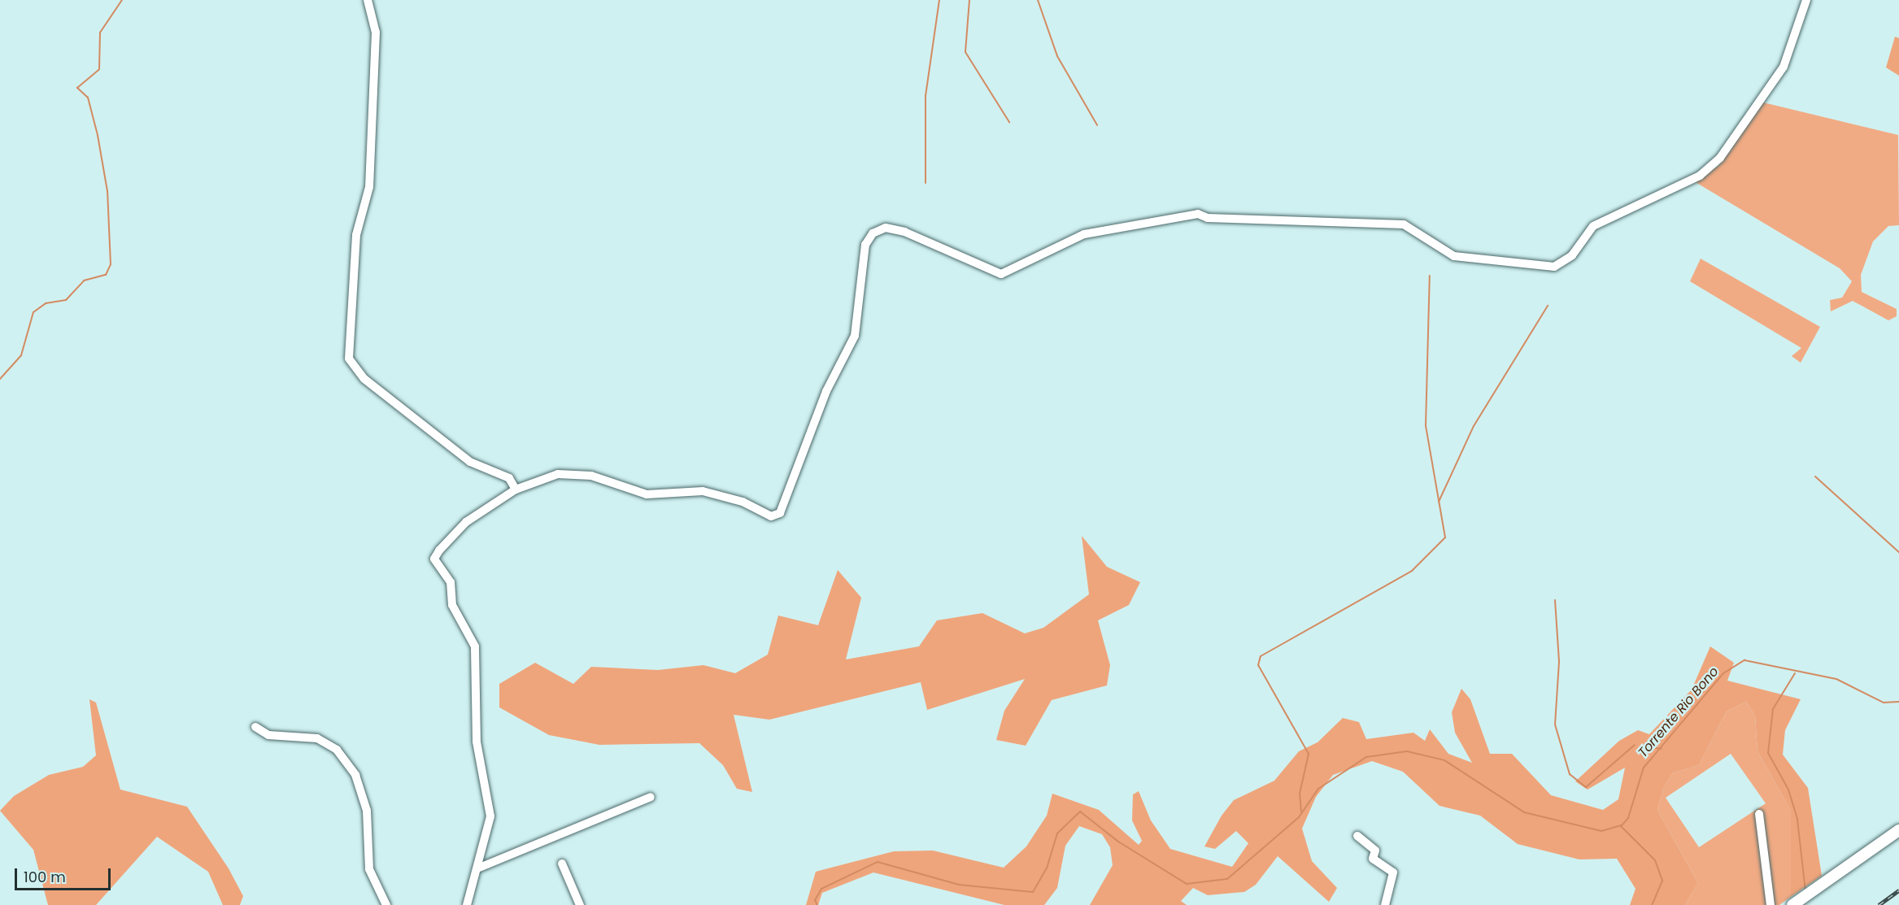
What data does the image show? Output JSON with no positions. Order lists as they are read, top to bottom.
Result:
{
  "water": ["Torrente Rio Bono"],
  "scale_bar": "100 m"
}
